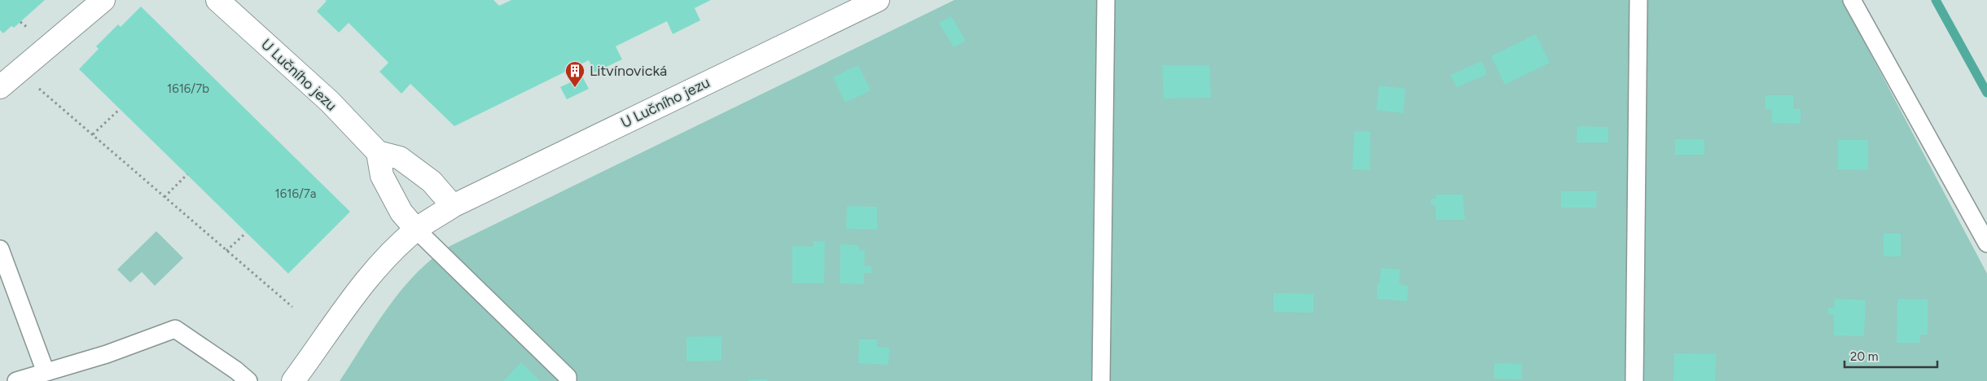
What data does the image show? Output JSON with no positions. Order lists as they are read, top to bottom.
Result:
{
  "streets": {
    "street": ["U Lučního jezu"]
  },
  "places": {
    "building": ["Litvínovická"]
  },
  "house_numbers": ["1616/7b", "1616/7a"],
  "scale_bar": "20 m"
}
